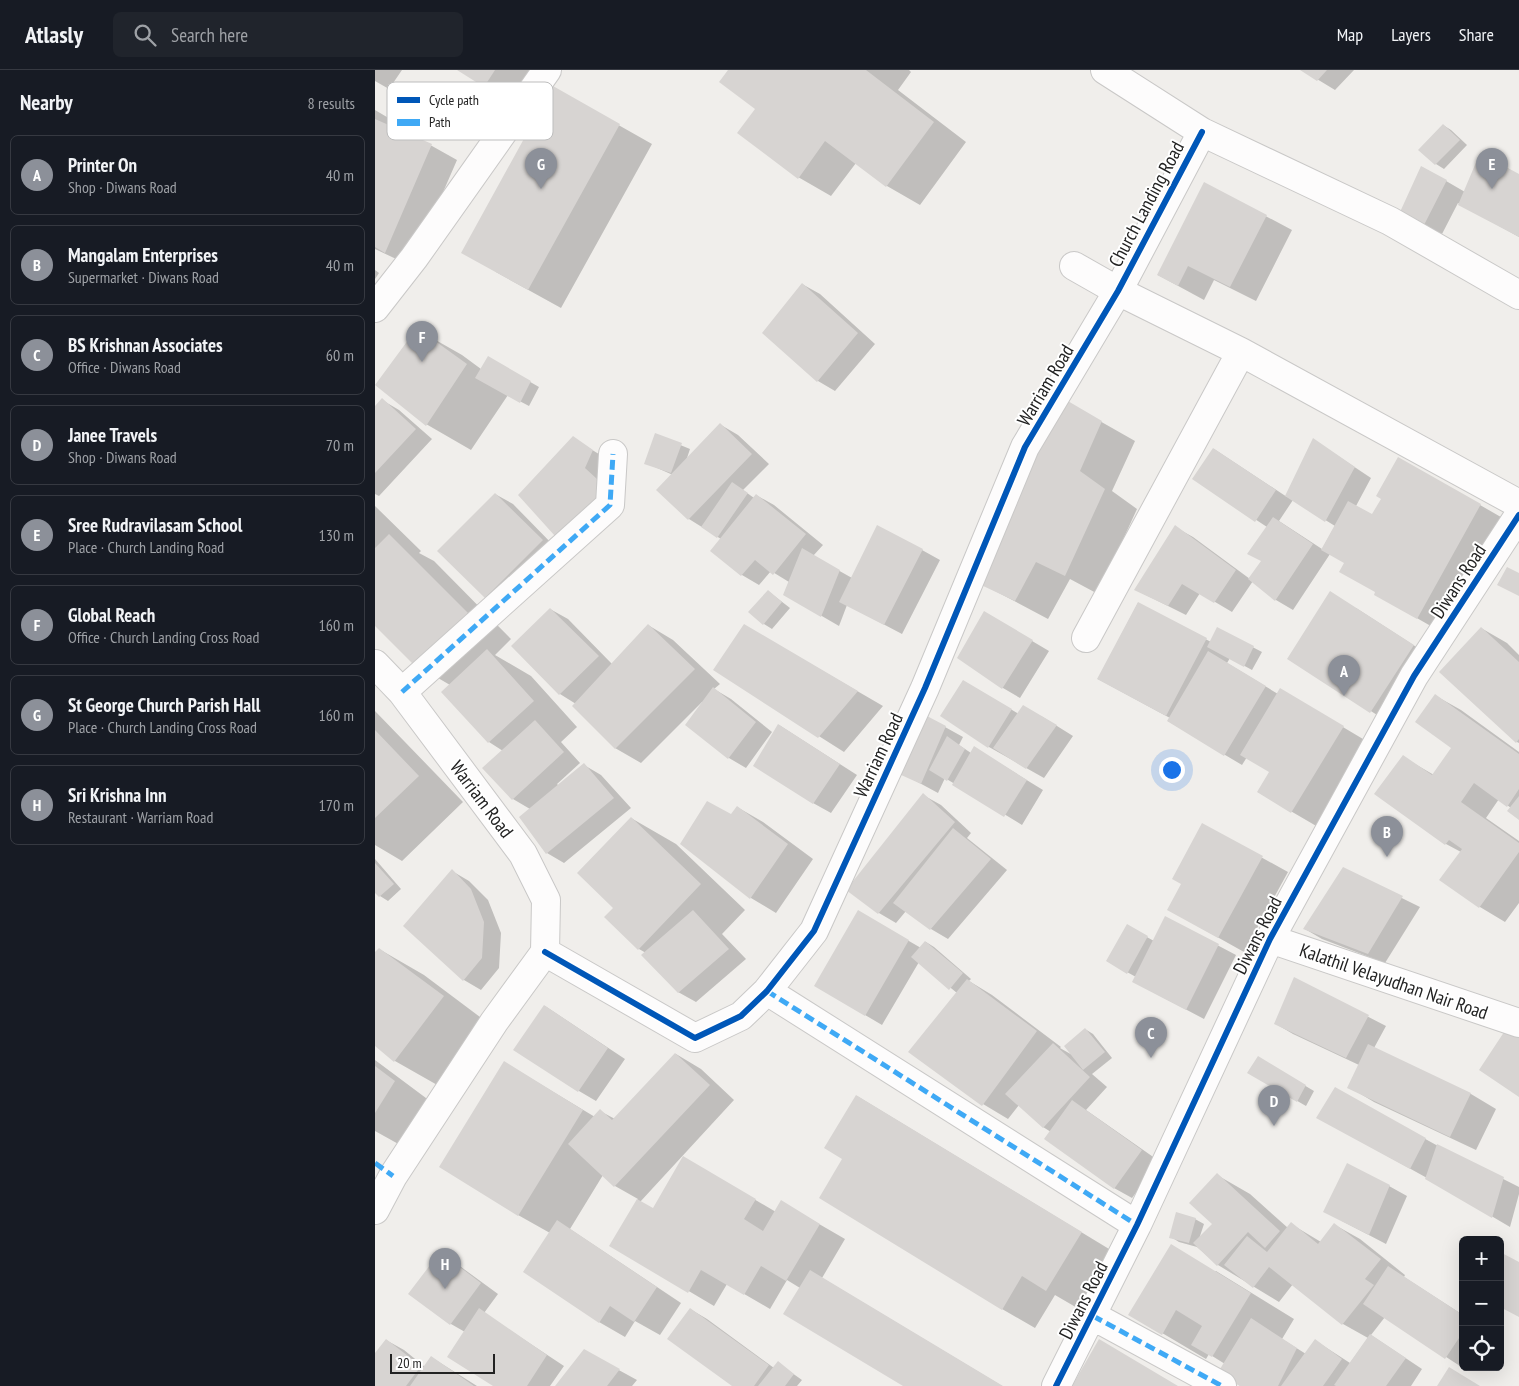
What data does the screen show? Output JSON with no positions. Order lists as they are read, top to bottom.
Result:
{
  "streets": {
    "street": [
      "Church Landing Road",
      "Warriam Road",
      "Diwans Road",
      "Kalathil Velayudhan Nair Road"
    ]
  },
  "crossings": [
    ["Church Landing Road", "Warriam Road"],
    ["Diwans Road", "Kalathil Velayudhan Nair Road"]
  ],
  "legend": ["Cycle path", "Path"],
  "scale_bar": "20 m",
  "page": {
    "header": "Atlasly",
    "search": "Search here",
    "nav": ["Map", "Layers", "Share"],
    "heading": ["Nearby", "8 results"],
    "list": [
      {
        "mark": "A",
        "name": "Printer On",
        "note": "Shop · Diwans Road",
        "value": "40 m"
      },
      {
        "mark": "B",
        "name": "Mangalam Enterprises",
        "note": "Supermarket · Diwans Road",
        "value": "40 m"
      },
      {
        "mark": "C",
        "name": "BS Krishnan Associates",
        "note": "Office · Diwans Road",
        "value": "60 m"
      },
      {
        "mark": "D",
        "name": "Janee Travels",
        "note": "Shop · Diwans Road",
        "value": "70 m"
      },
      {
        "mark": "E",
        "name": "Sree Rudravilasam School",
        "note": "Place · Church Landing Road",
        "value": "130 m"
      },
      {
        "mark": "F",
        "name": "Global Reach",
        "note": "Office · Church Landing Cross Road",
        "value": "160 m"
      },
      {
        "mark": "G",
        "name": "St George Church Parish Hall",
        "note": "Place · Church Landing Cross Road",
        "value": "160 m"
      },
      {
        "mark": "H",
        "name": "Sri Krishna Inn",
        "note": "Restaurant · Warriam Road",
        "value": "170 m"
      }
    ],
    "pins": [
      "E",
      "G",
      "F",
      "A",
      "B",
      "C",
      "D",
      "H"
    ],
    "map_buttons": ["+", "−"],
    "scale": "20 m"
  }
}
